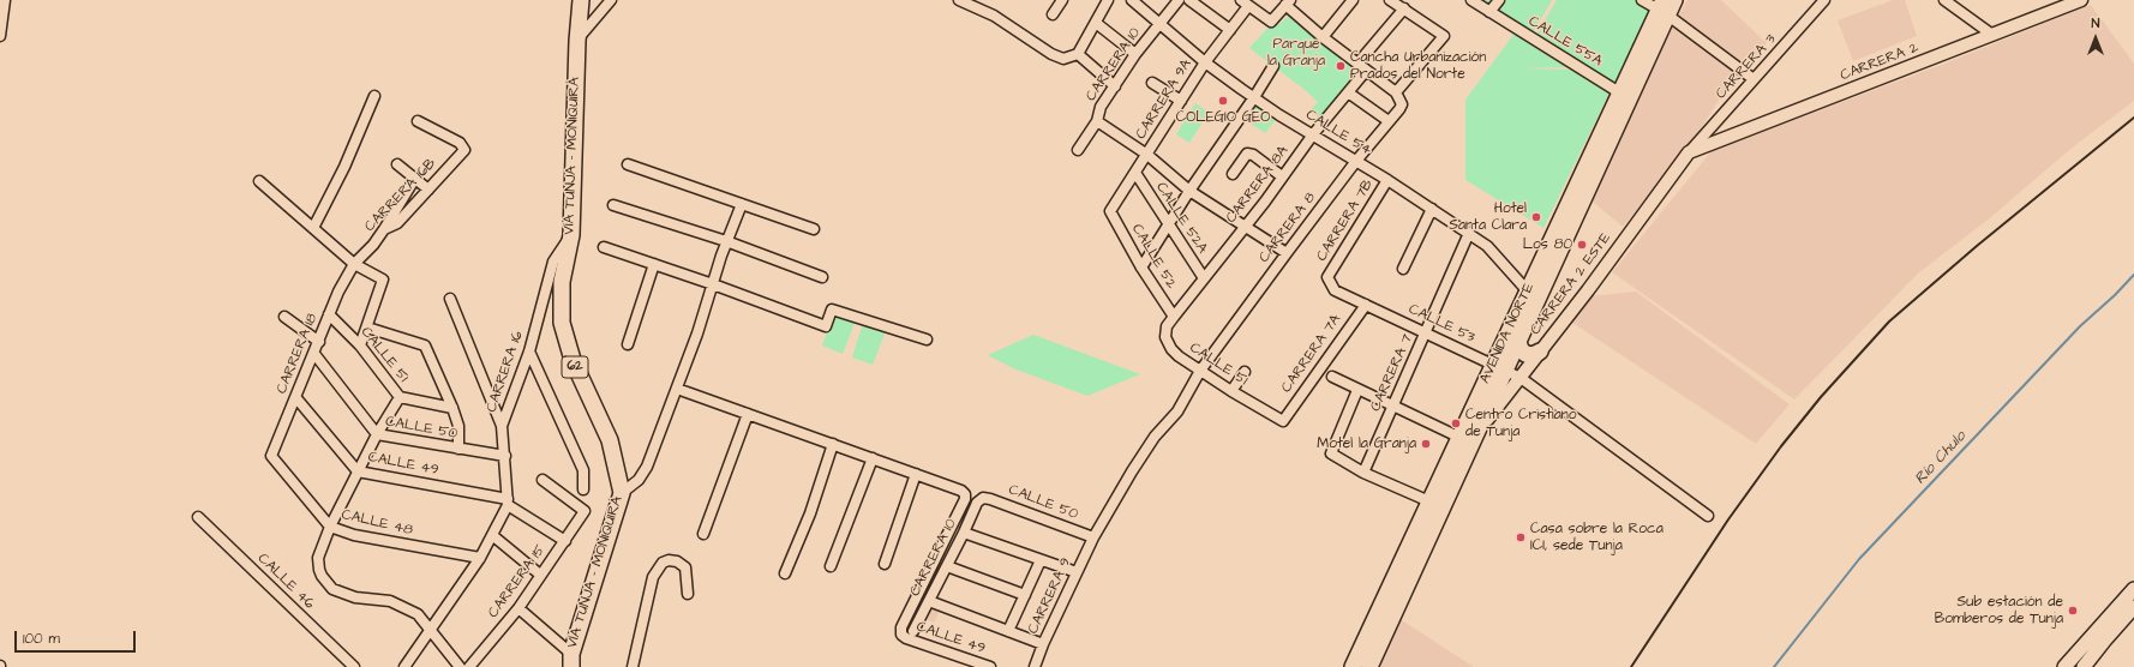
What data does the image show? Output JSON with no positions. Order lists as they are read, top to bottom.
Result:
{
  "streets": {
    "main road": ["VÍA TUNJA - MONIQUIRÁ", "AVENIDA NORTE", "62"],
    "street": [
      "CALLE 55A",
      "CARRERA 2",
      "CARRERA 10",
      "CARRERA 3",
      "CARRERA 9A",
      "CALLE 54",
      "CARRERA 8A",
      "CARRERA 16B",
      "CALLE 52A",
      "CARRERA 7B",
      "CARRERA 8",
      "CALLE 52",
      "CARRERA 2 ESTE",
      "CALLE 53",
      "CARRERA 18",
      "CARRERA 7A",
      "CALLE 51",
      "CARRERA 16",
      "CARRERA 7",
      "CALLE 50",
      "CALLE 49",
      "CALLE 48",
      "CALLE 46",
      "CARRERA 15",
      "CARRERA 9"
    ]
  },
  "crossings": [
    ["CALLE 55A", "AVENIDA NORTE"],
    ["CARRERA 2", "CARRERA 3"],
    ["CARRERA 2", "CARRERA 2 ESTE"],
    ["CARRERA 10", "CALLE 54"],
    ["CARRERA 10", "CALLE 50"],
    ["CARRERA 3", "CARRERA 2 ESTE"],
    ["CARRERA 9A", "CALLE 54"],
    ["CARRERA 9A", "CALLE 52A"],
    ["CARRERA 9A", "CALLE 52"],
    ["CALLE 54", "CARRERA 8A"],
    ["CALLE 54", "CARRERA 7B"],
    ["CALLE 54", "CARRERA 8"],
    ["CALLE 54", "AVENIDA NORTE"],
    ["CALLE 54", "CARRERA 7"],
    ["VÍA TUNJA - MONIQUIRÁ", "CARRERA 16"],
    ["CARRERA 8A", "CALLE 52A"],
    ["CARRERA 8A", "CALLE 52"],
    ["CARRERA 8A", "CALLE 51"],
    ["CARRERA 16B", "CARRERA 18"],
    ["CARRERA 7B", "CALLE 53"],
    ["CARRERA 8", "CALLE 51"],
    ["CARRERA 8", "CALLE 50"],
    ["CARRERA 8", "CARRERA 9"],
    ["CALLE 52", "CALLE 51"],
    ["CARRERA 2 ESTE", "CALLE 53"],
    ["CARRERA 2 ESTE", "AVENIDA NORTE"],
    ["CALLE 53", "AVENIDA NORTE"],
    ["CALLE 53", "CARRERA 7A"],
    ["CALLE 53", "CARRERA 7"],
    ["CARRERA 18", "CALLE 51"],
    ["CARRERA 18", "CALLE 50"],
    ["CARRERA 18", "CALLE 49"],
    ["CARRERA 18", "CALLE 48"],
    ["CARRERA 7A", "CALLE 51"],
    ["CARRERA 16", "CALLE 50"],
    ["CARRERA 16", "CALLE 49"],
    ["CALLE 50", "CARRERA 9"],
    ["CALLE 49", "CARRERA 15"]
  ],
  "water": ["Río Chulo"],
  "parks": ["Parque la Granja"],
  "places": [
    "Cancha Urbanización Prados del Norte",
    "COLEGIO GEO",
    "Hotel Santa Clara",
    "Los 80",
    "Centro Cristiano de Tunja",
    "Motel la Granja",
    "Casa sobre la Roca ICI, sede Tunja",
    "Sub estación de Bomberos de Tunja"
  ],
  "scale_bar": "100 m",
  "north": "top"
}
